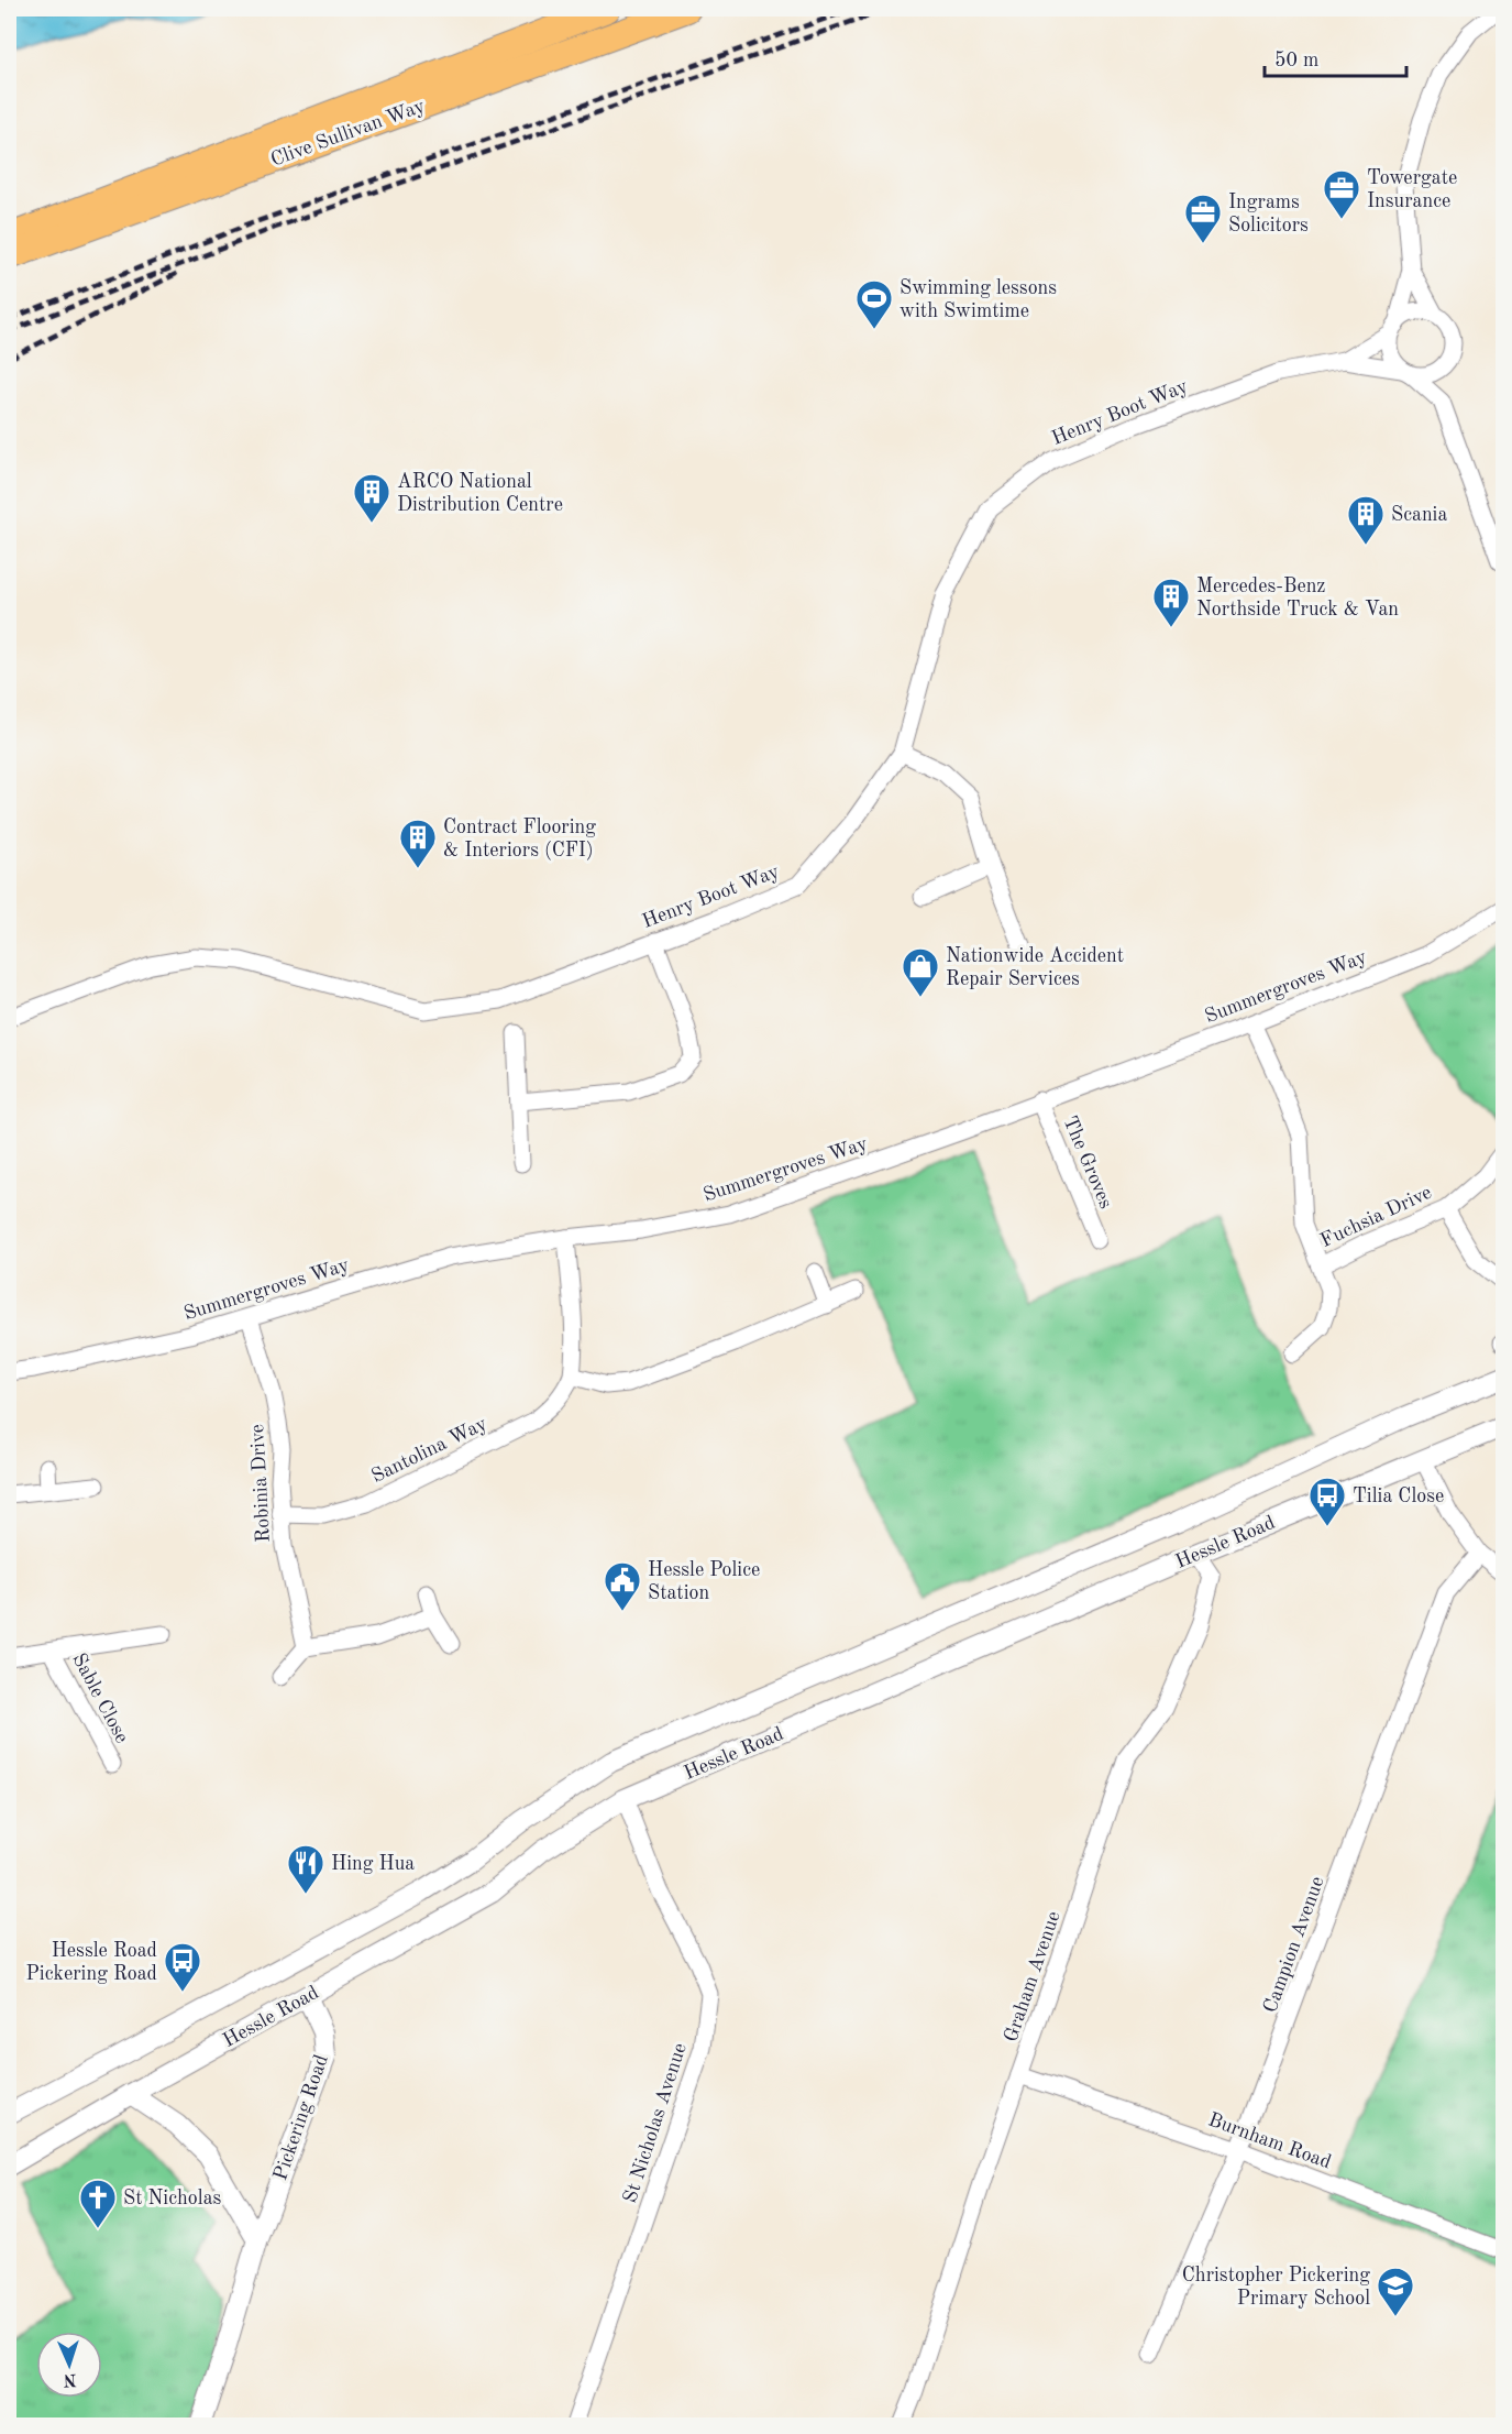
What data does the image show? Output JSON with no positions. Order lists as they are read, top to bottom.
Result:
{
  "streets": {
    "highway": ["Clive Sullivan Way"],
    "street": [
      "Henry Boot Way",
      "Summergroves Way",
      "The Groves",
      "Fuchsia Drive",
      "Santolina Way",
      "Robinia Drive",
      "Hessle Road",
      "Sable Close",
      "Campion Avenue",
      "Graham Avenue",
      "Pickering Road",
      "St Nicholas Avenue",
      "Burnham Road"
    ]
  },
  "crossings": [
    ["Summergroves Way", "The Groves"],
    ["Summergroves Way", "Santolina Way"],
    ["Summergroves Way", "Robinia Drive"],
    ["Santolina Way", "Robinia Drive"],
    ["Hessle Road", "Graham Avenue"],
    ["Hessle Road", "Pickering Road"],
    ["Hessle Road", "St Nicholas Avenue"],
    ["Campion Avenue", "Burnham Road"],
    ["Graham Avenue", "Burnham Road"]
  ],
  "places": {
    "office": ["Towergate Insurance", "Ingrams Solicitors"],
    "sports": ["Swimming lessons with Swimtime"],
    "building": [
      "ARCO National Distribution Centre",
      "Scania",
      "Mercedes-Benz Northside Truck & Van",
      "Contract Flooring & Interiors (CFI)"
    ],
    "shop": ["Nationwide Accident Repair Services"],
    "bus stop": ["Tilia Close", "Hessle Road Pickering Road"],
    "public building": ["Hessle Police Station"],
    "restaurant": ["Hing Hua"],
    "church": ["St Nicholas"],
    "school or university": ["Christopher Pickering Primary School"]
  },
  "scale_bar": "50 m",
  "north": "bottom"
}
